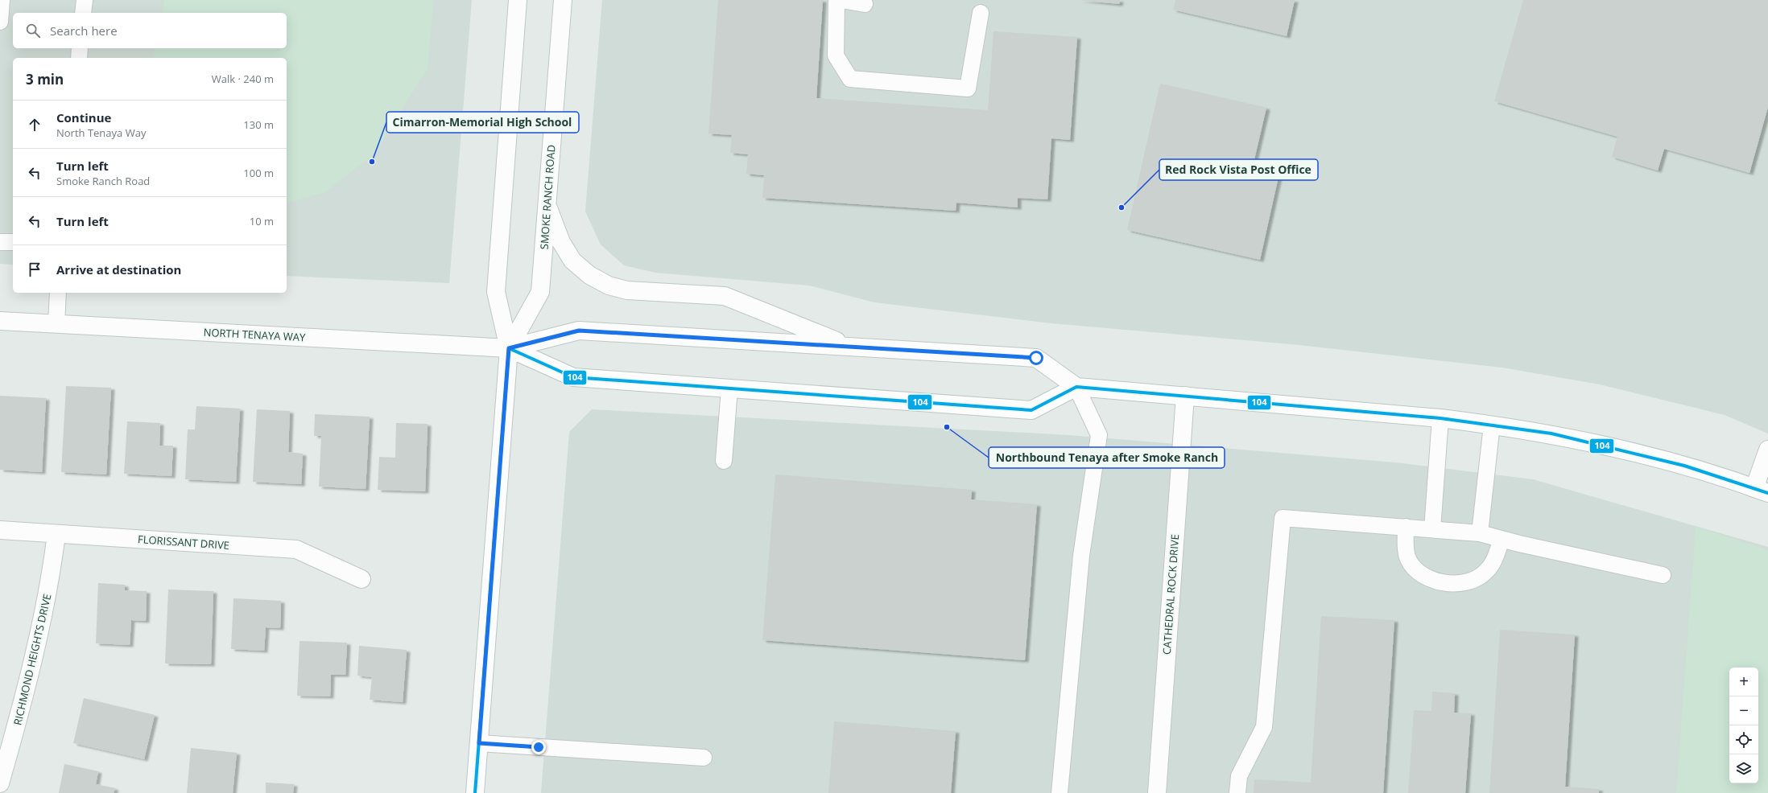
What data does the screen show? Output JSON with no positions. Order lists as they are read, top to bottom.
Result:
{
  "streets": {
    "main road": [
      "SMOKE RANCH ROAD",
      "NORTH TENAYA WAY",
      "FLORISSANT DRIVE",
      "CATHEDRAL ROCK DRIVE",
      "RICHMOND HEIGHTS DRIVE"
    ]
  },
  "crossings": [
    ["SMOKE RANCH ROAD", "NORTH TENAYA WAY"],
    ["FLORISSANT DRIVE", "RICHMOND HEIGHTS DRIVE"]
  ],
  "places": ["Cimarron-Memorial High School", "Red Rock Vista Post Office", "Northbound Tenaya after Smoke Ranch"],
  "lines": ["transit line 104"],
  "page": {
    "search": "Search here",
    "heading": ["3 min", "Walk · 240 m"],
    "list": [
      ["Continue", "North Tenaya Way", "130 m"],
      ["Turn left", "Smoke Ranch Road", "100 m"],
      ["Turn left", "10 m"],
      "Arrive at destination"
    ],
    "map_buttons": ["+", "−"]
  }
}
